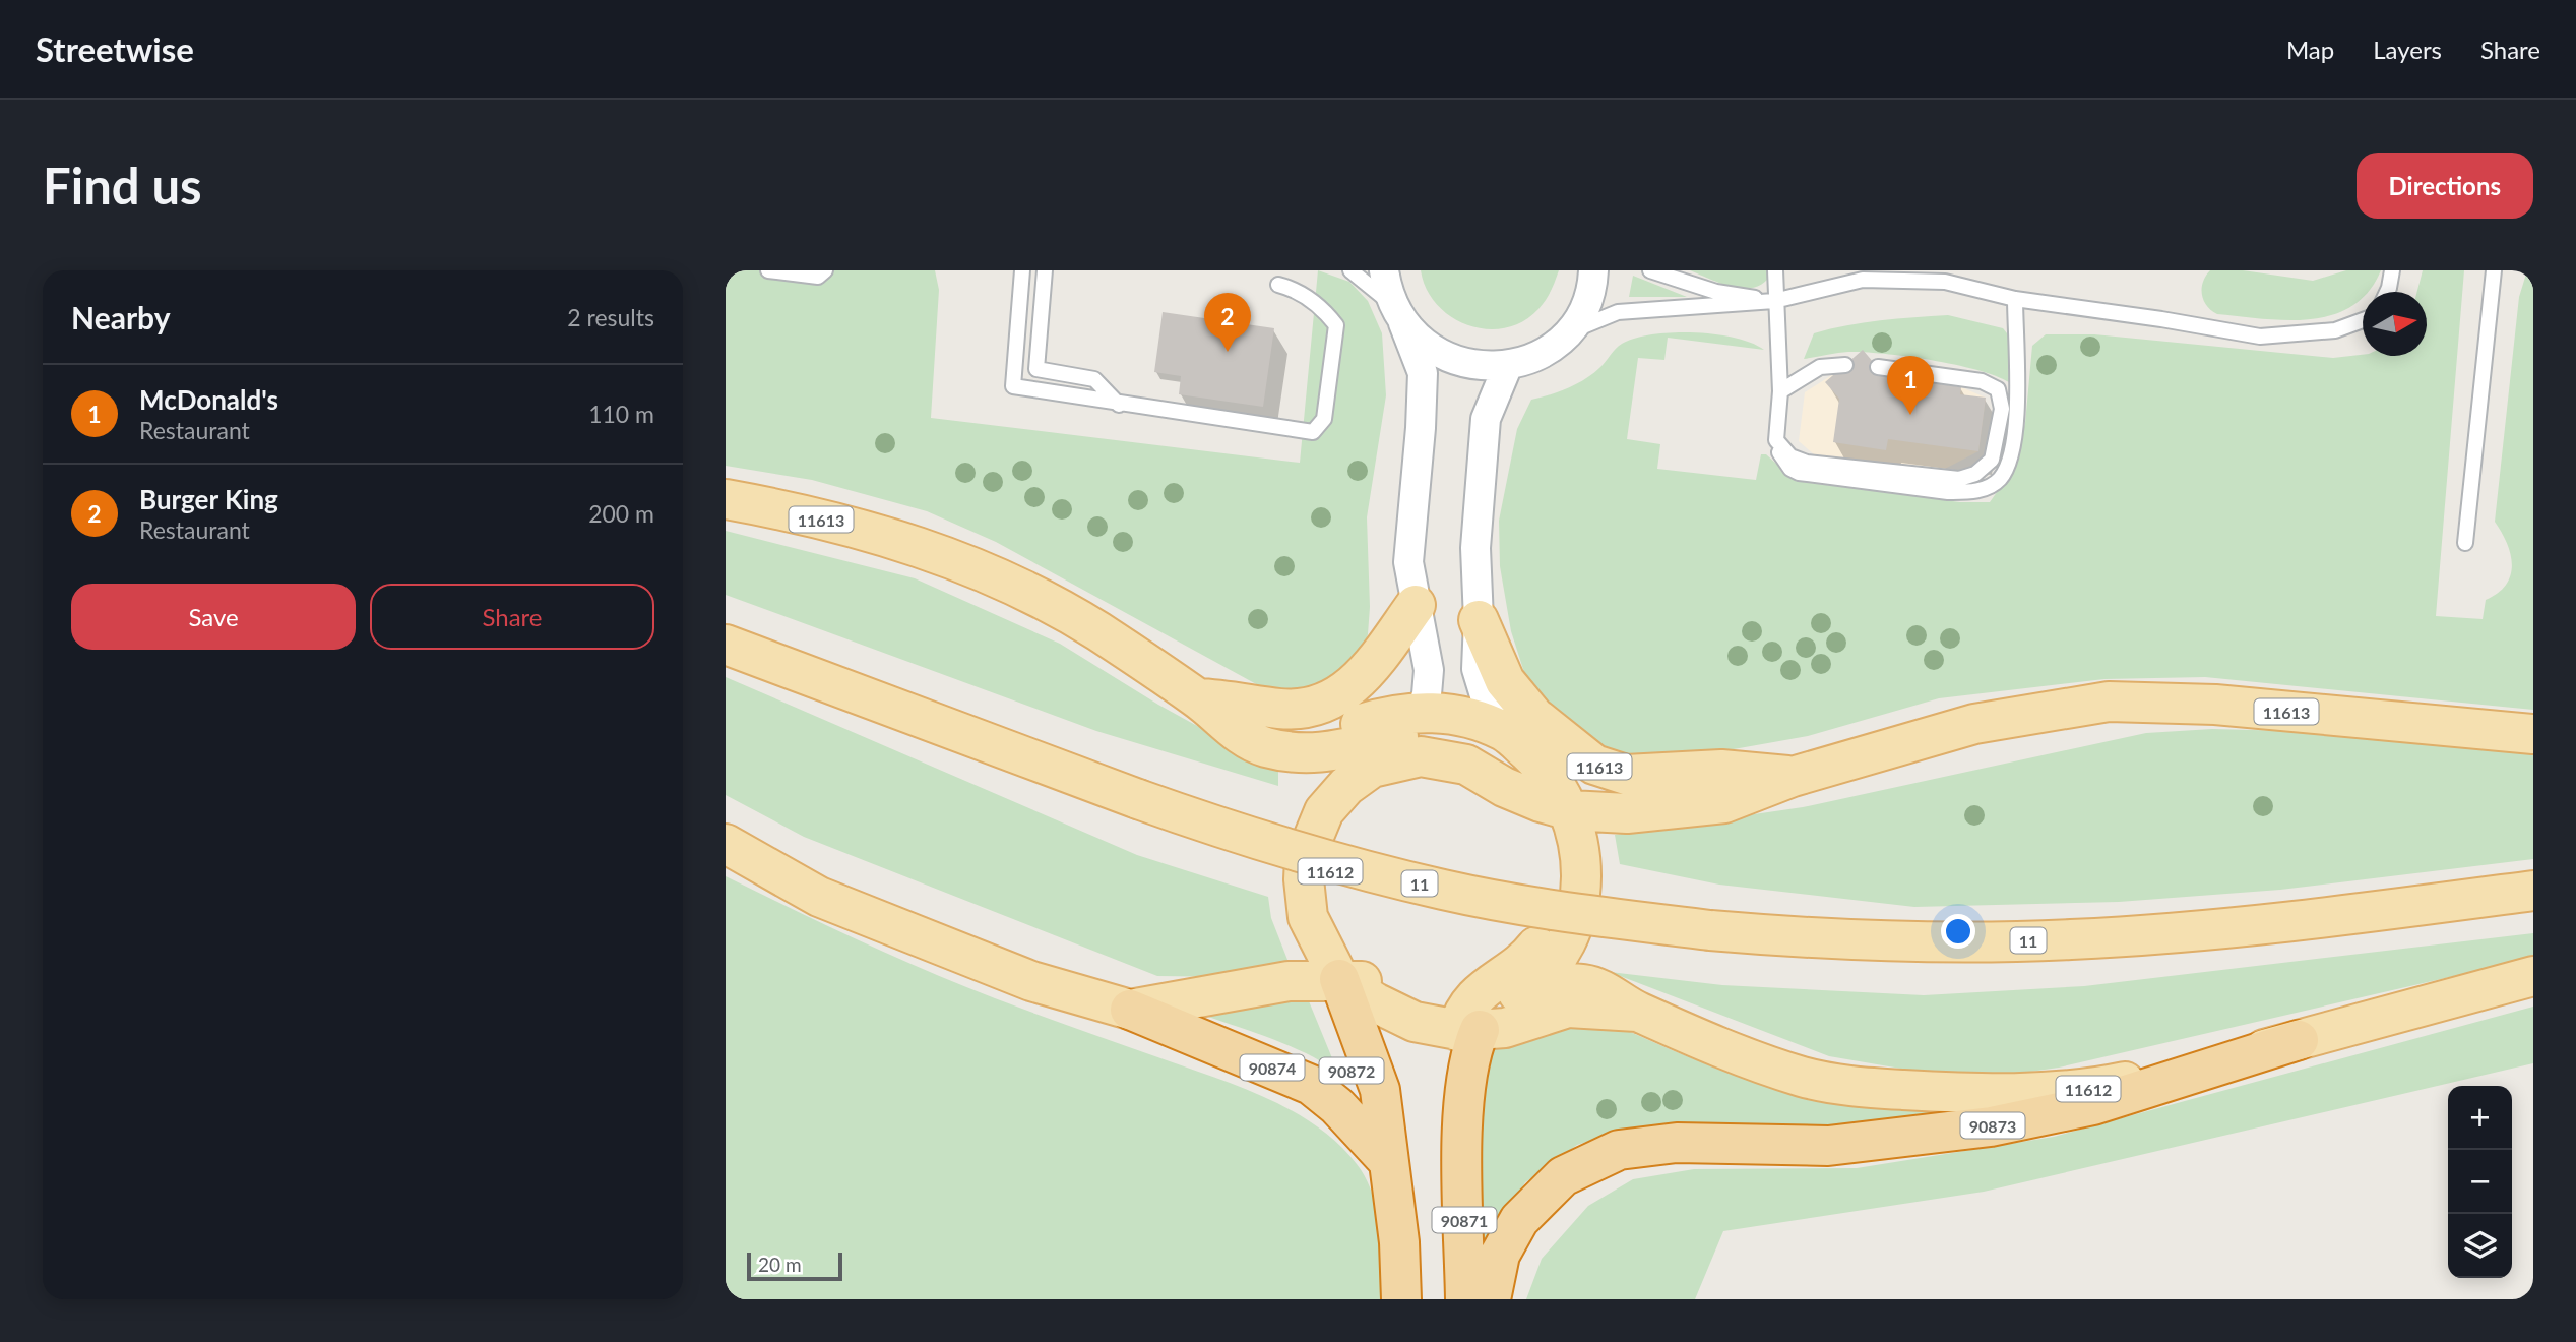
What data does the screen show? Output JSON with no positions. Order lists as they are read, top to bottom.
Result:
{
  "streets": {
    "highway": [
      "90874",
      "90872",
      "90873",
      "90871"
    ],
    "main road": ["11613", "11612", "11"]
  },
  "crossings": [
    ["11613", "11612"],
    ["11612", "90874"],
    ["11612", "90872"],
    ["11612", "90873"],
    ["11612", "90871"],
    ["90874", "90872"]
  ],
  "scale_bar": "20 m",
  "north": "right",
  "page": {
    "header": "Streetwise",
    "nav": ["Map", "Layers", "Share"],
    "buttons": [
      "Directions",
      ["Save", "Share"]
    ],
    "title": "Find us",
    "heading": ["Nearby", "2 results"],
    "pins": ["2", "1"],
    "list": [
      {
        "mark": "1",
        "name": "McDonald's",
        "note": "Restaurant",
        "value": "110 m"
      },
      {
        "mark": "2",
        "name": "Burger King",
        "note": "Restaurant",
        "value": "200 m"
      }
    ],
    "map_buttons": ["+", "−"],
    "scale": "20 m"
  }
}
